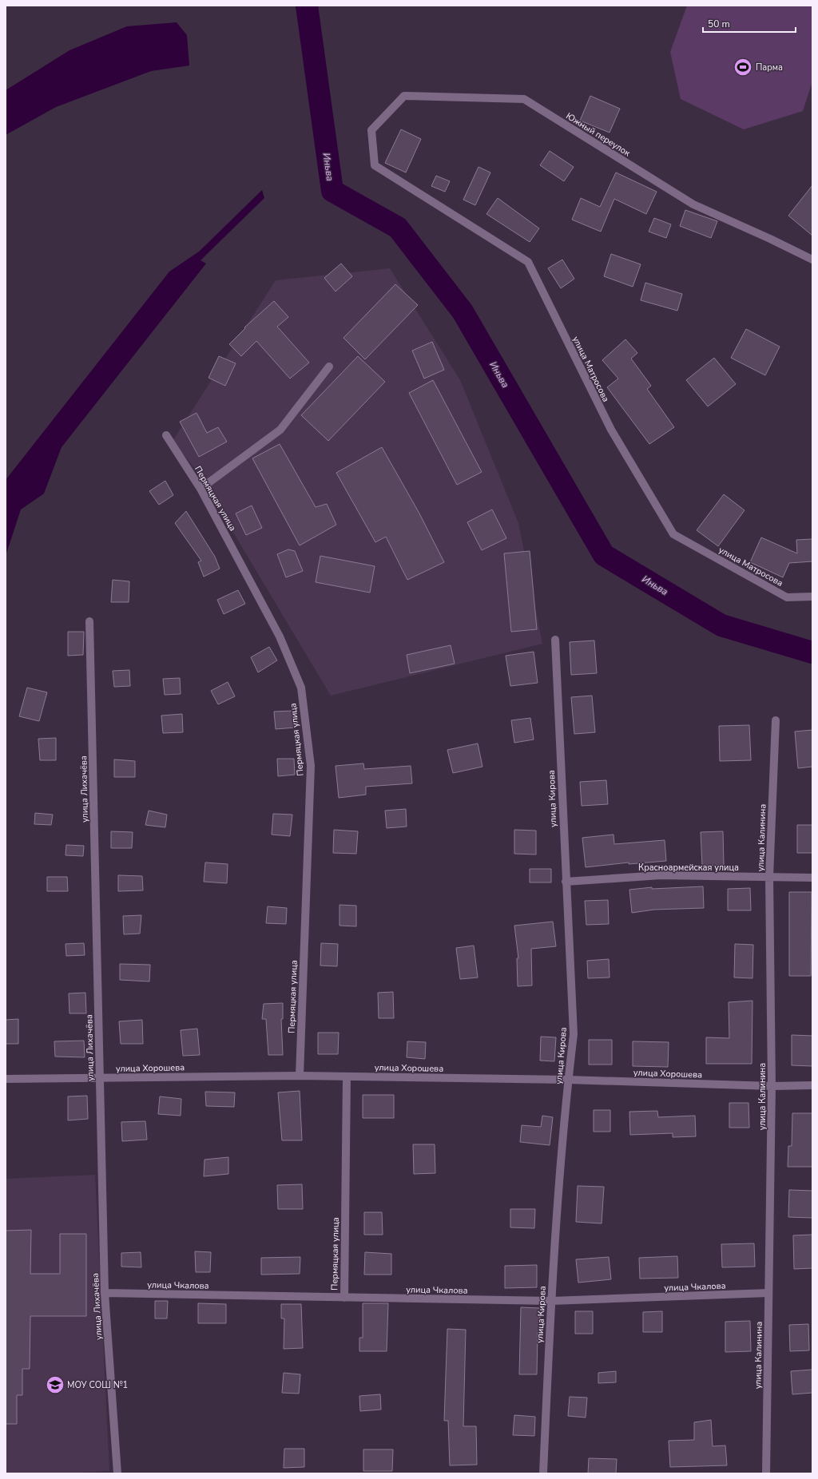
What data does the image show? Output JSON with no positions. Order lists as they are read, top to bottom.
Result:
{
  "streets": {
    "street": [
      "Южный переулок",
      "улица Матросова",
      "Пермяцкая улица",
      "улица Лихачёва",
      "улица Кирова",
      "улица Калинина",
      "Красноармейская улица",
      "улица Хорошева",
      "улица Чкалова"
    ]
  },
  "crossings": [
    ["Южный переулок", "улица Матросова"],
    ["Пермяцкая улица", "улица Хорошева"],
    ["Пермяцкая улица", "улица Чкалова"],
    ["улица Лихачёва", "улица Хорошева"],
    ["улица Лихачёва", "улица Чкалова"],
    ["улица Кирова", "Красноармейская улица"],
    ["улица Кирова", "улица Хорошева"],
    ["улица Кирова", "улица Чкалова"],
    ["улица Калинина", "Красноармейская улица"],
    ["улица Калинина", "улица Хорошева"],
    ["улица Калинина", "улица Чкалова"]
  ],
  "water": ["Иньва"],
  "places": {
    "sports": ["Парма"],
    "school or university": ["МОУ СОШ №1"]
  },
  "scale_bar": "50 m"
}
